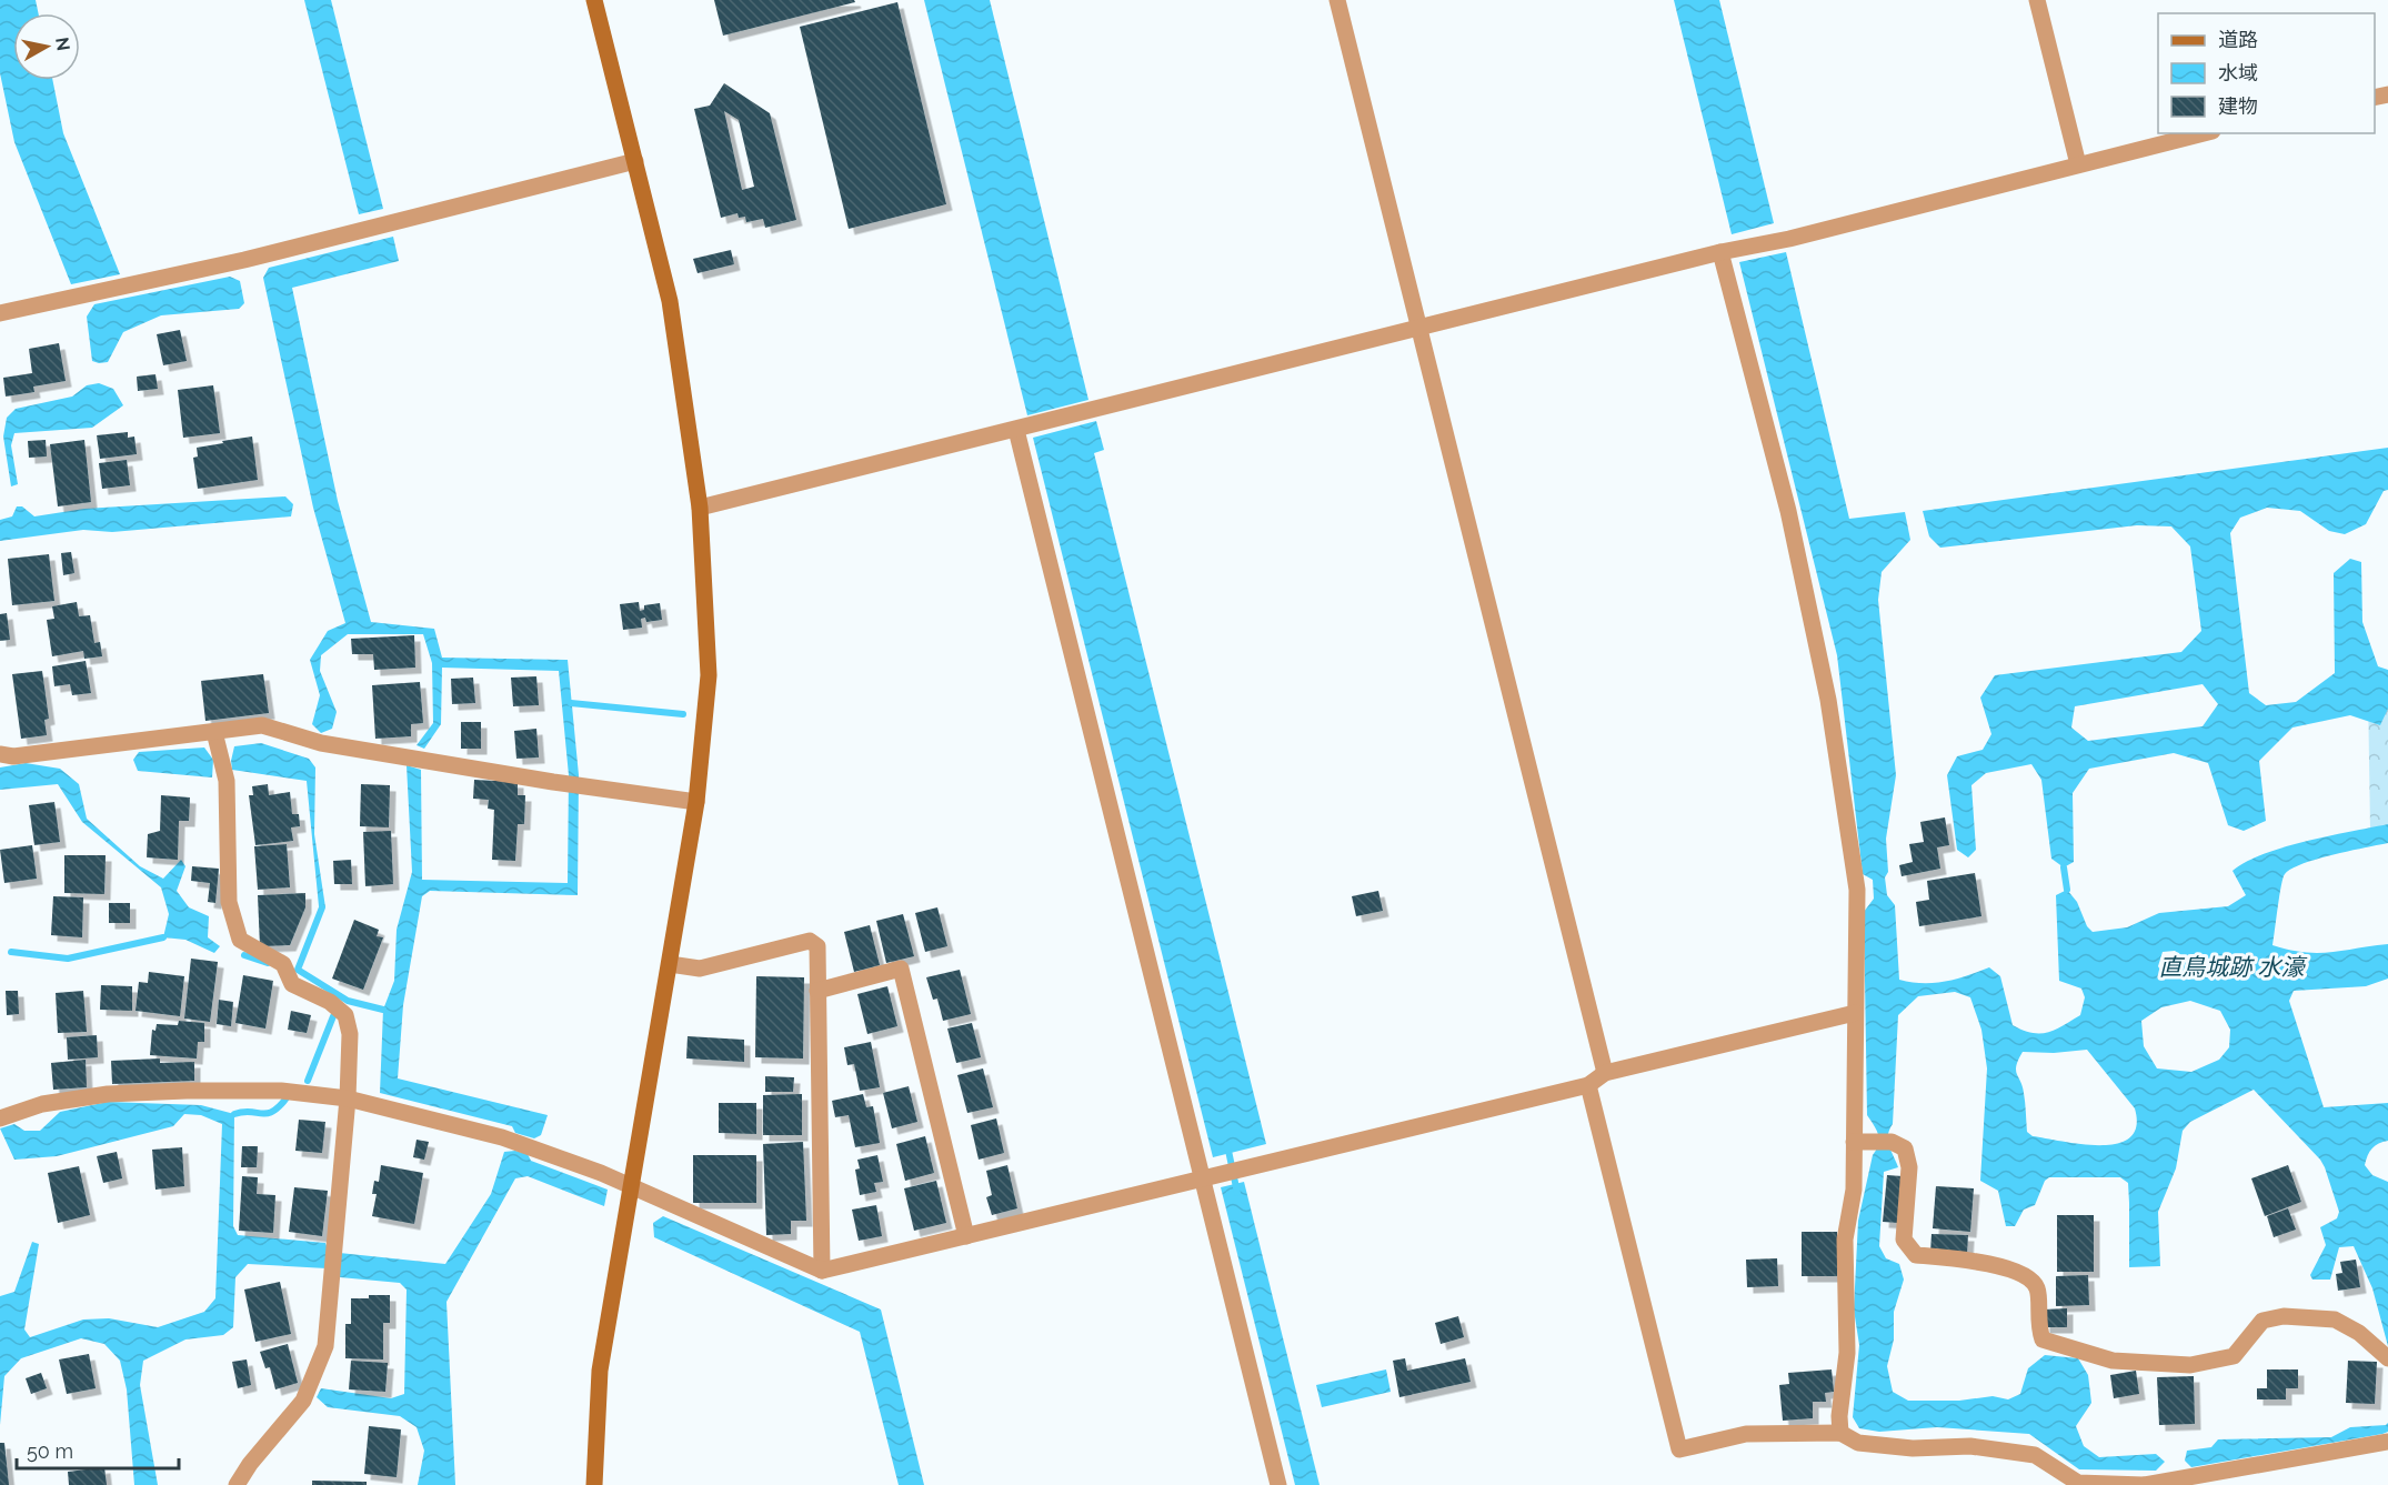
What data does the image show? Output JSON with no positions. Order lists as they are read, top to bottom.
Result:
{
  "water": ["直鳥城跡 水濠"],
  "legend": ["道路", "水域", "建物"],
  "scale_bar": "50 m",
  "north": "right"
}
